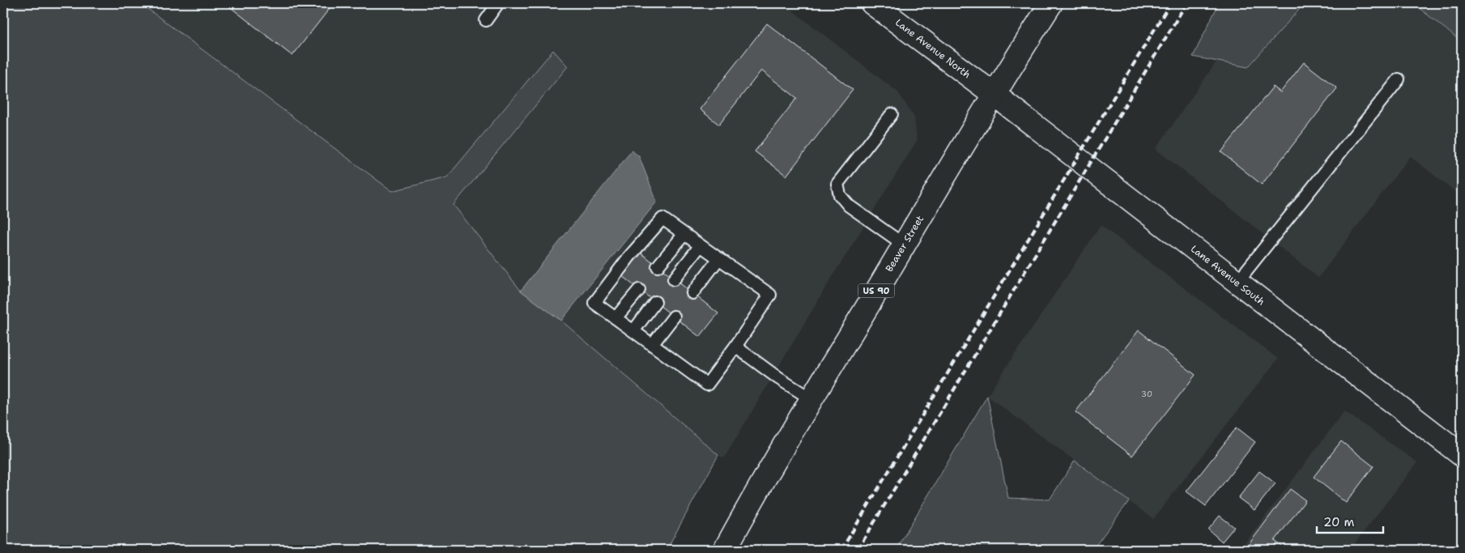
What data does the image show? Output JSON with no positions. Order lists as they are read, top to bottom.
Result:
{
  "streets": {
    "main road": [
      "Lane Avenue North",
      "Beaver Street",
      "Lane Avenue South",
      "US 90"
    ]
  },
  "crossings": [
    ["Lane Avenue North", "Beaver Street"],
    ["Lane Avenue North", "Lane Avenue South"],
    ["Beaver Street", "Lane Avenue South"]
  ],
  "house_numbers": ["30"],
  "scale_bar": "20 m"
}
